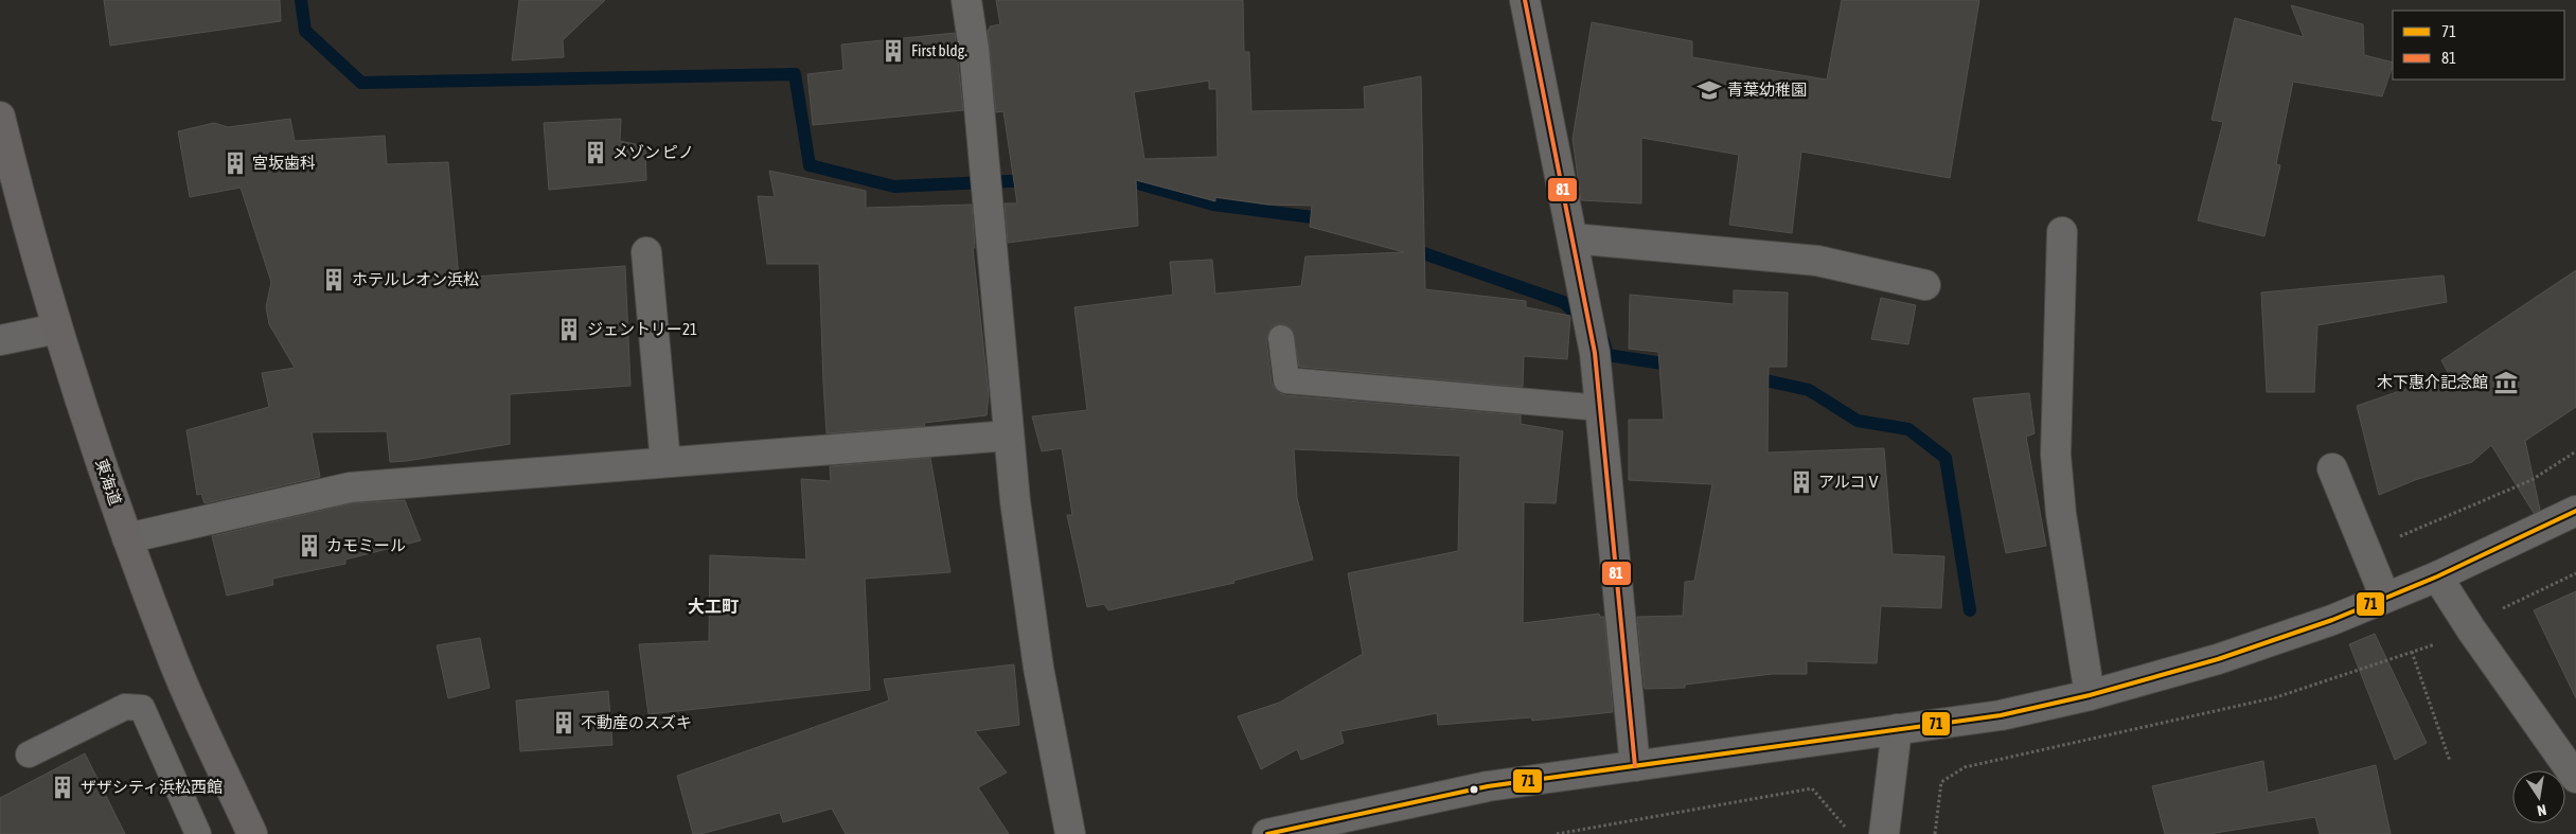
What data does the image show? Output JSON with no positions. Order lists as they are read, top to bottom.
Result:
{
  "streets": {
    "highway": ["東海道"]
  },
  "districts": ["大工町"],
  "places": {
    "building": [
      "First bldg.",
      "メゾン ピノ",
      "宮坂歯科",
      "ホテルレオン浜松",
      "ジェントリー21",
      "アルコⅤ",
      "カモミール",
      "不動産のスズキ",
      "ザザシティ浜松西館"
    ],
    "school or university": ["青葉幼稚園"],
    "museum": ["木下惠介記念館"]
  },
  "lines": ["transit line 81", "transit line 71"],
  "legend": ["71", "81"],
  "north": "bottom"
}
